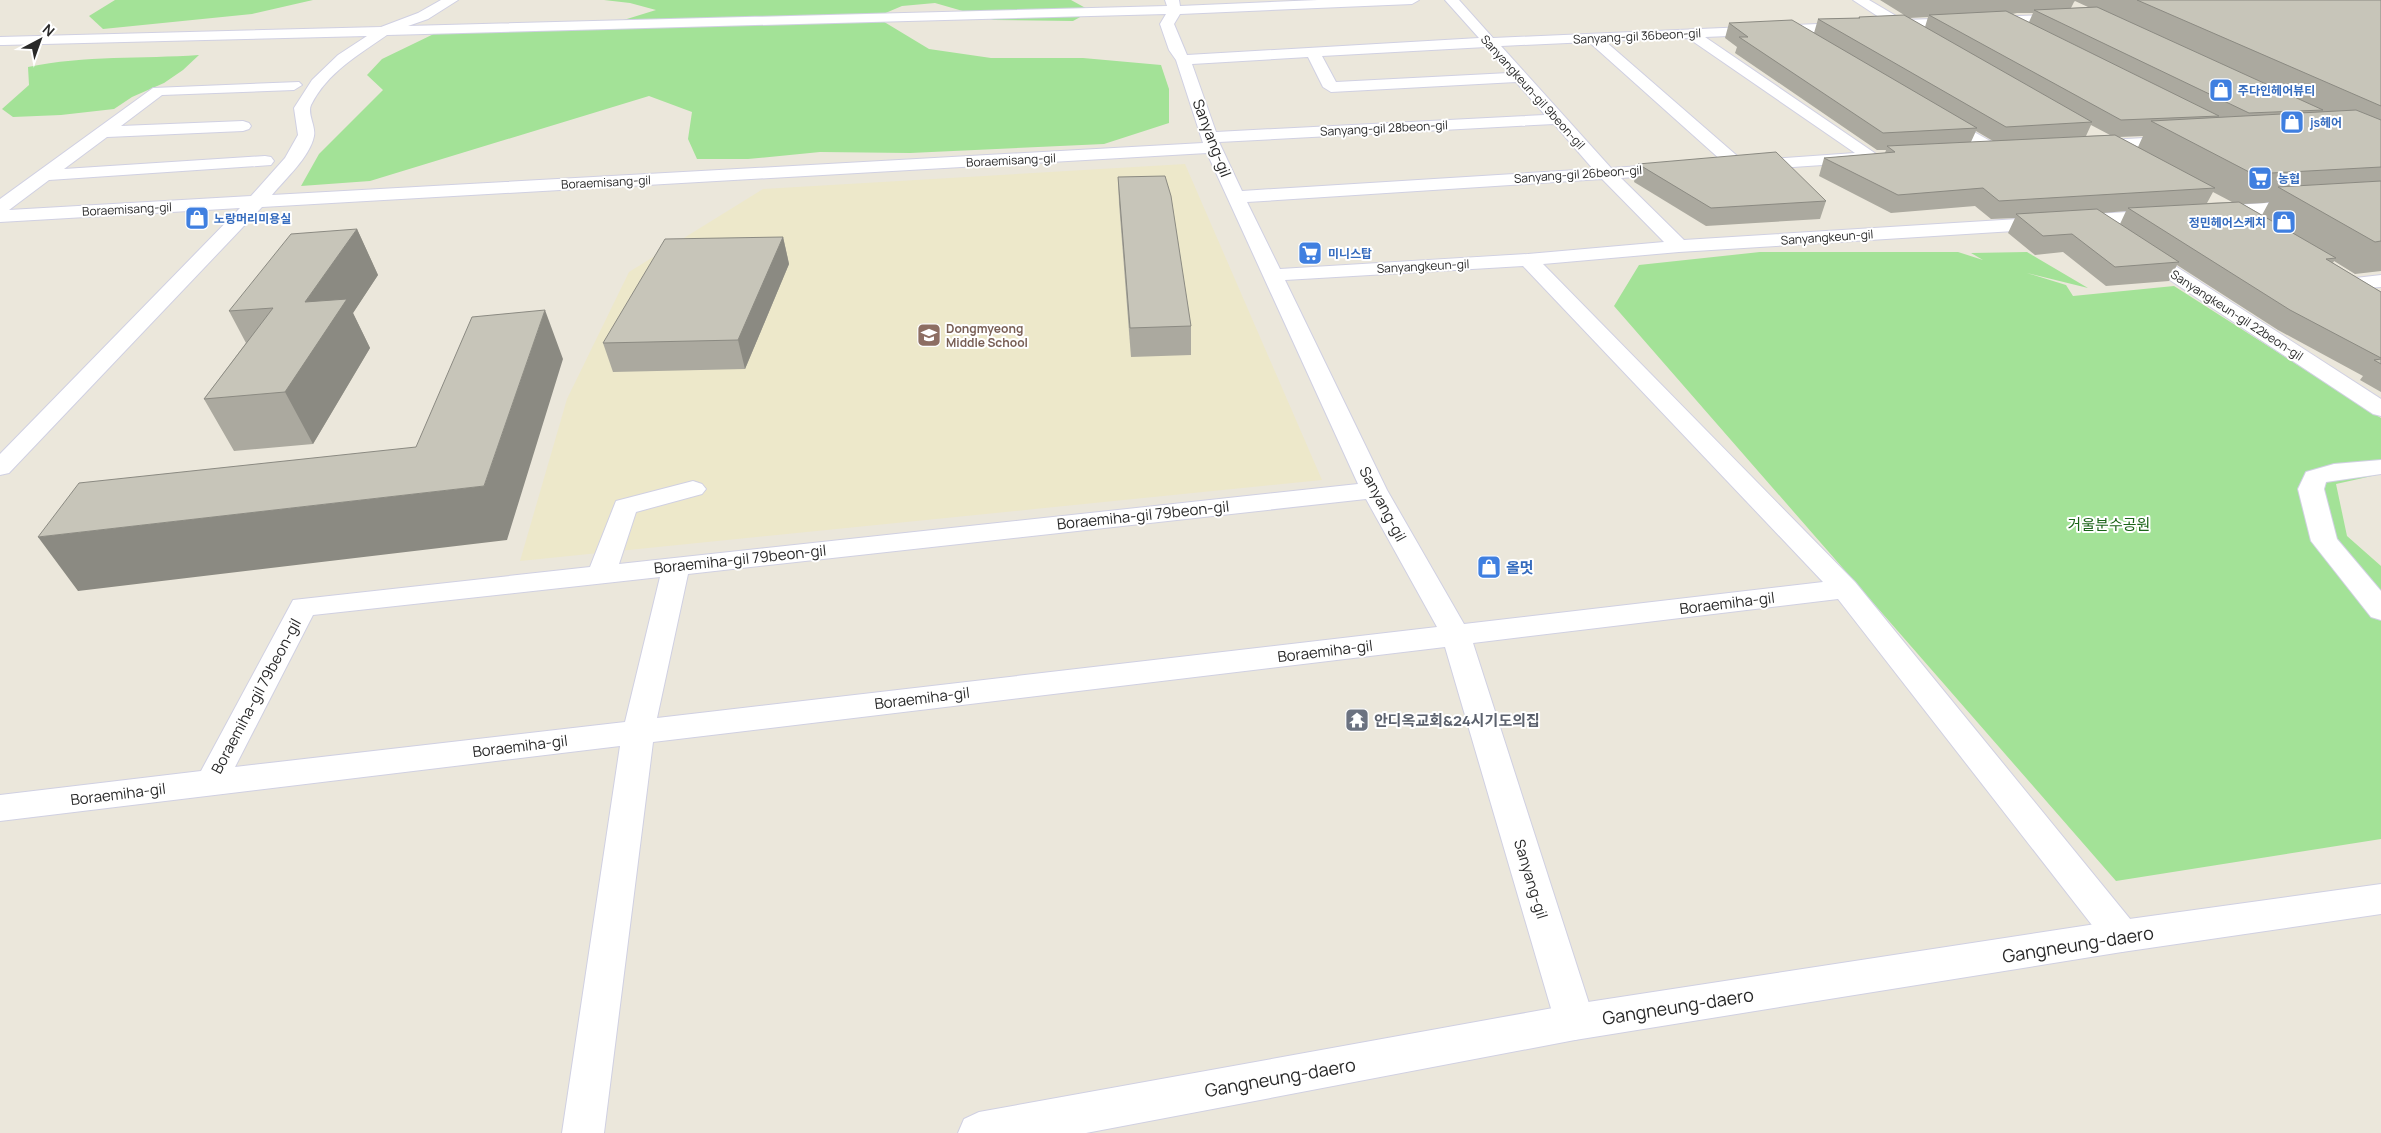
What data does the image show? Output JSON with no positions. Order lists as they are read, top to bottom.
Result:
{
  "streets": {
    "street": [
      "Sanyang-gil 36beon-gil",
      "Sanyangkeun-gil 9beon-gil",
      "Sanyang-gil 28beon-gil",
      "Sanyang-gil",
      "Boraemisang-gil",
      "Sanyang-gil 26beon-gil",
      "Sanyangkeun-gil",
      "Sanyangkeun-gil 22beon-gil",
      "Boraemiha-gil 79beon-gil",
      "Boraemiha-gil",
      "Gangneung-daero"
    ]
  },
  "crossings": [
    ["Sanyang-gil 36beon-gil", "Sanyangkeun-gil 9beon-gil"],
    ["Sanyang-gil 36beon-gil", "Sanyang-gil"],
    ["Sanyangkeun-gil 9beon-gil", "Sanyang-gil 28beon-gil"],
    ["Sanyangkeun-gil 9beon-gil", "Sanyang-gil 26beon-gil"],
    ["Sanyangkeun-gil 9beon-gil", "Sanyangkeun-gil"],
    ["Sanyang-gil 28beon-gil", "Sanyang-gil"],
    ["Sanyang-gil 28beon-gil", "Boraemisang-gil"],
    ["Sanyang-gil", "Boraemisang-gil"],
    ["Sanyang-gil", "Sanyang-gil 26beon-gil"],
    ["Sanyang-gil", "Sanyangkeun-gil"],
    ["Sanyang-gil", "Boraemiha-gil 79beon-gil"],
    ["Sanyang-gil", "Boraemiha-gil"],
    ["Sanyang-gil", "Gangneung-daero"],
    ["Sanyangkeun-gil", "Sanyangkeun-gil 22beon-gil"],
    ["Boraemiha-gil 79beon-gil", "Boraemiha-gil"]
  ],
  "parks": ["거울분수공원"],
  "places": {
    "shop": [
      "주다인헤어뷰티",
      "js헤어",
      "노랑머리미용실",
      "정민헤어스케치",
      "올멋"
    ],
    "supermarket": ["농협", "미니스탑"],
    "school or university": ["Dongmyeong Middle School"],
    "temple": ["안디옥교회&24시기도의집"]
  },
  "north": "top right"
}
